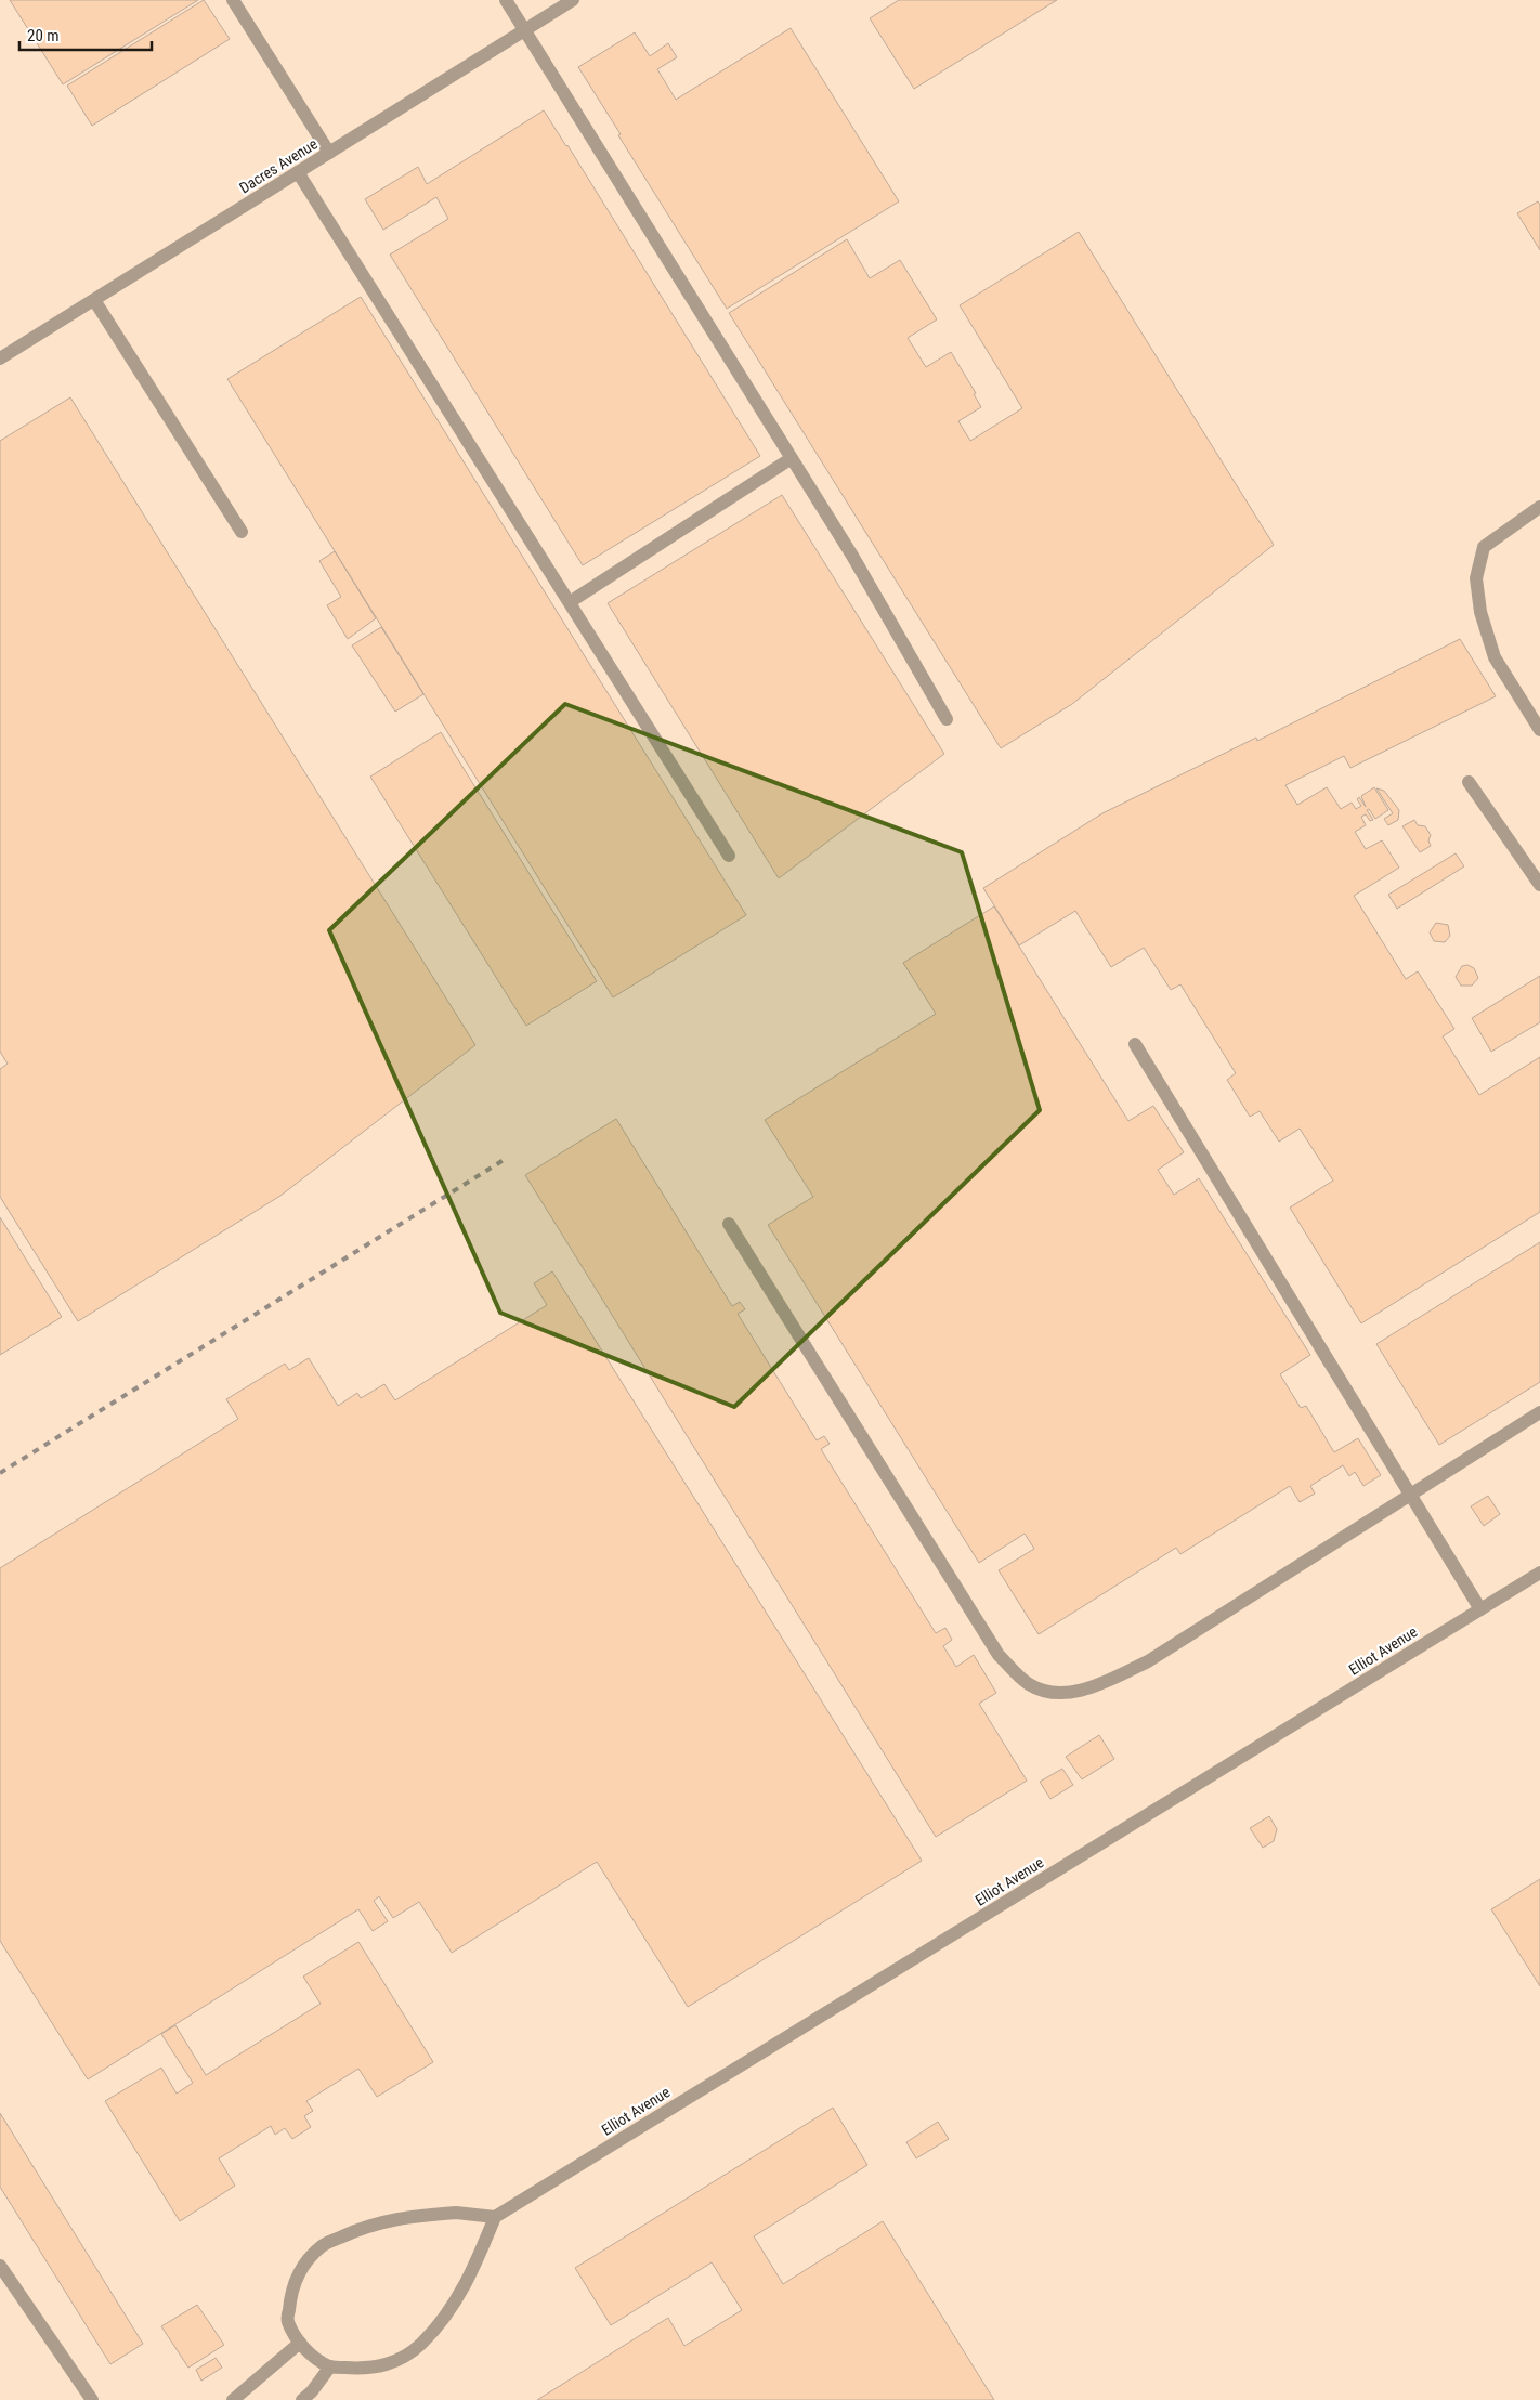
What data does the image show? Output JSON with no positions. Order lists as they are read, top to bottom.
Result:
{
  "streets": {
    "street": ["Dacres Avenue", "Elliot Avenue"]
  },
  "scale_bar": "20 m"
}
